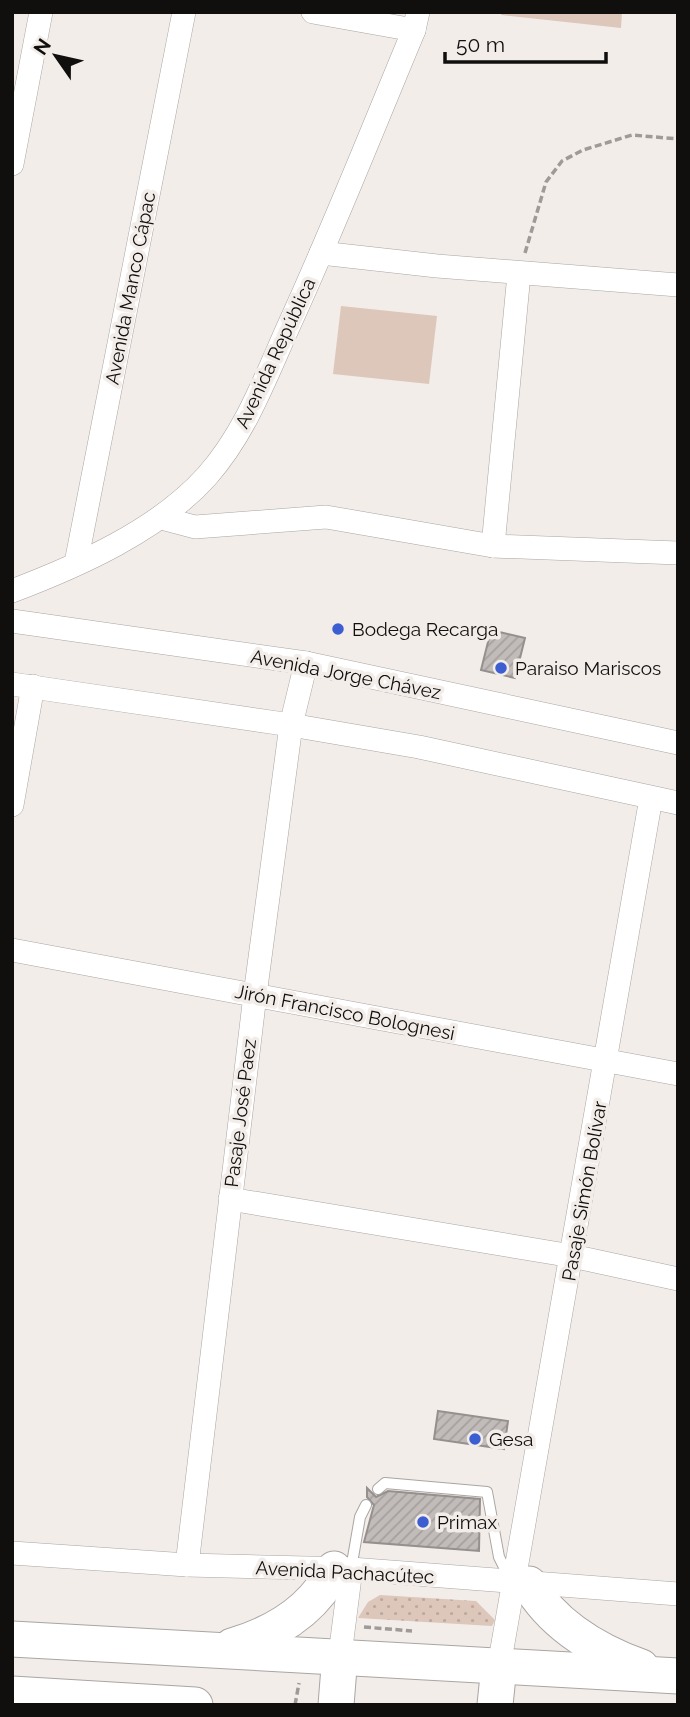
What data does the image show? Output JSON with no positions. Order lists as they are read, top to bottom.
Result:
{
  "streets": {
    "street": [
      "Avenida Manco Cápac",
      "Avenida República",
      "Avenida Jorge Chávez",
      "Jirón Francisco Bolognesi",
      "Pasaje José Paez",
      "Pasaje Simón Bolívar",
      "Avenida Pachacútec"
    ]
  },
  "crossings": [
    ["Avenida Manco Cápac", "Avenida República"],
    ["Avenida Jorge Chávez", "Pasaje José Paez"],
    ["Jirón Francisco Bolognesi", "Pasaje José Paez"],
    ["Jirón Francisco Bolognesi", "Pasaje Simón Bolívar"],
    ["Pasaje José Paez", "Avenida Pachacútec"],
    ["Pasaje Simón Bolívar", "Avenida Pachacútec"]
  ],
  "places": [
    "Bodega Recarga",
    "Paraiso Mariscos",
    "Gesa",
    "Primax"
  ],
  "scale_bar": "50 m",
  "north": "top left"
}
